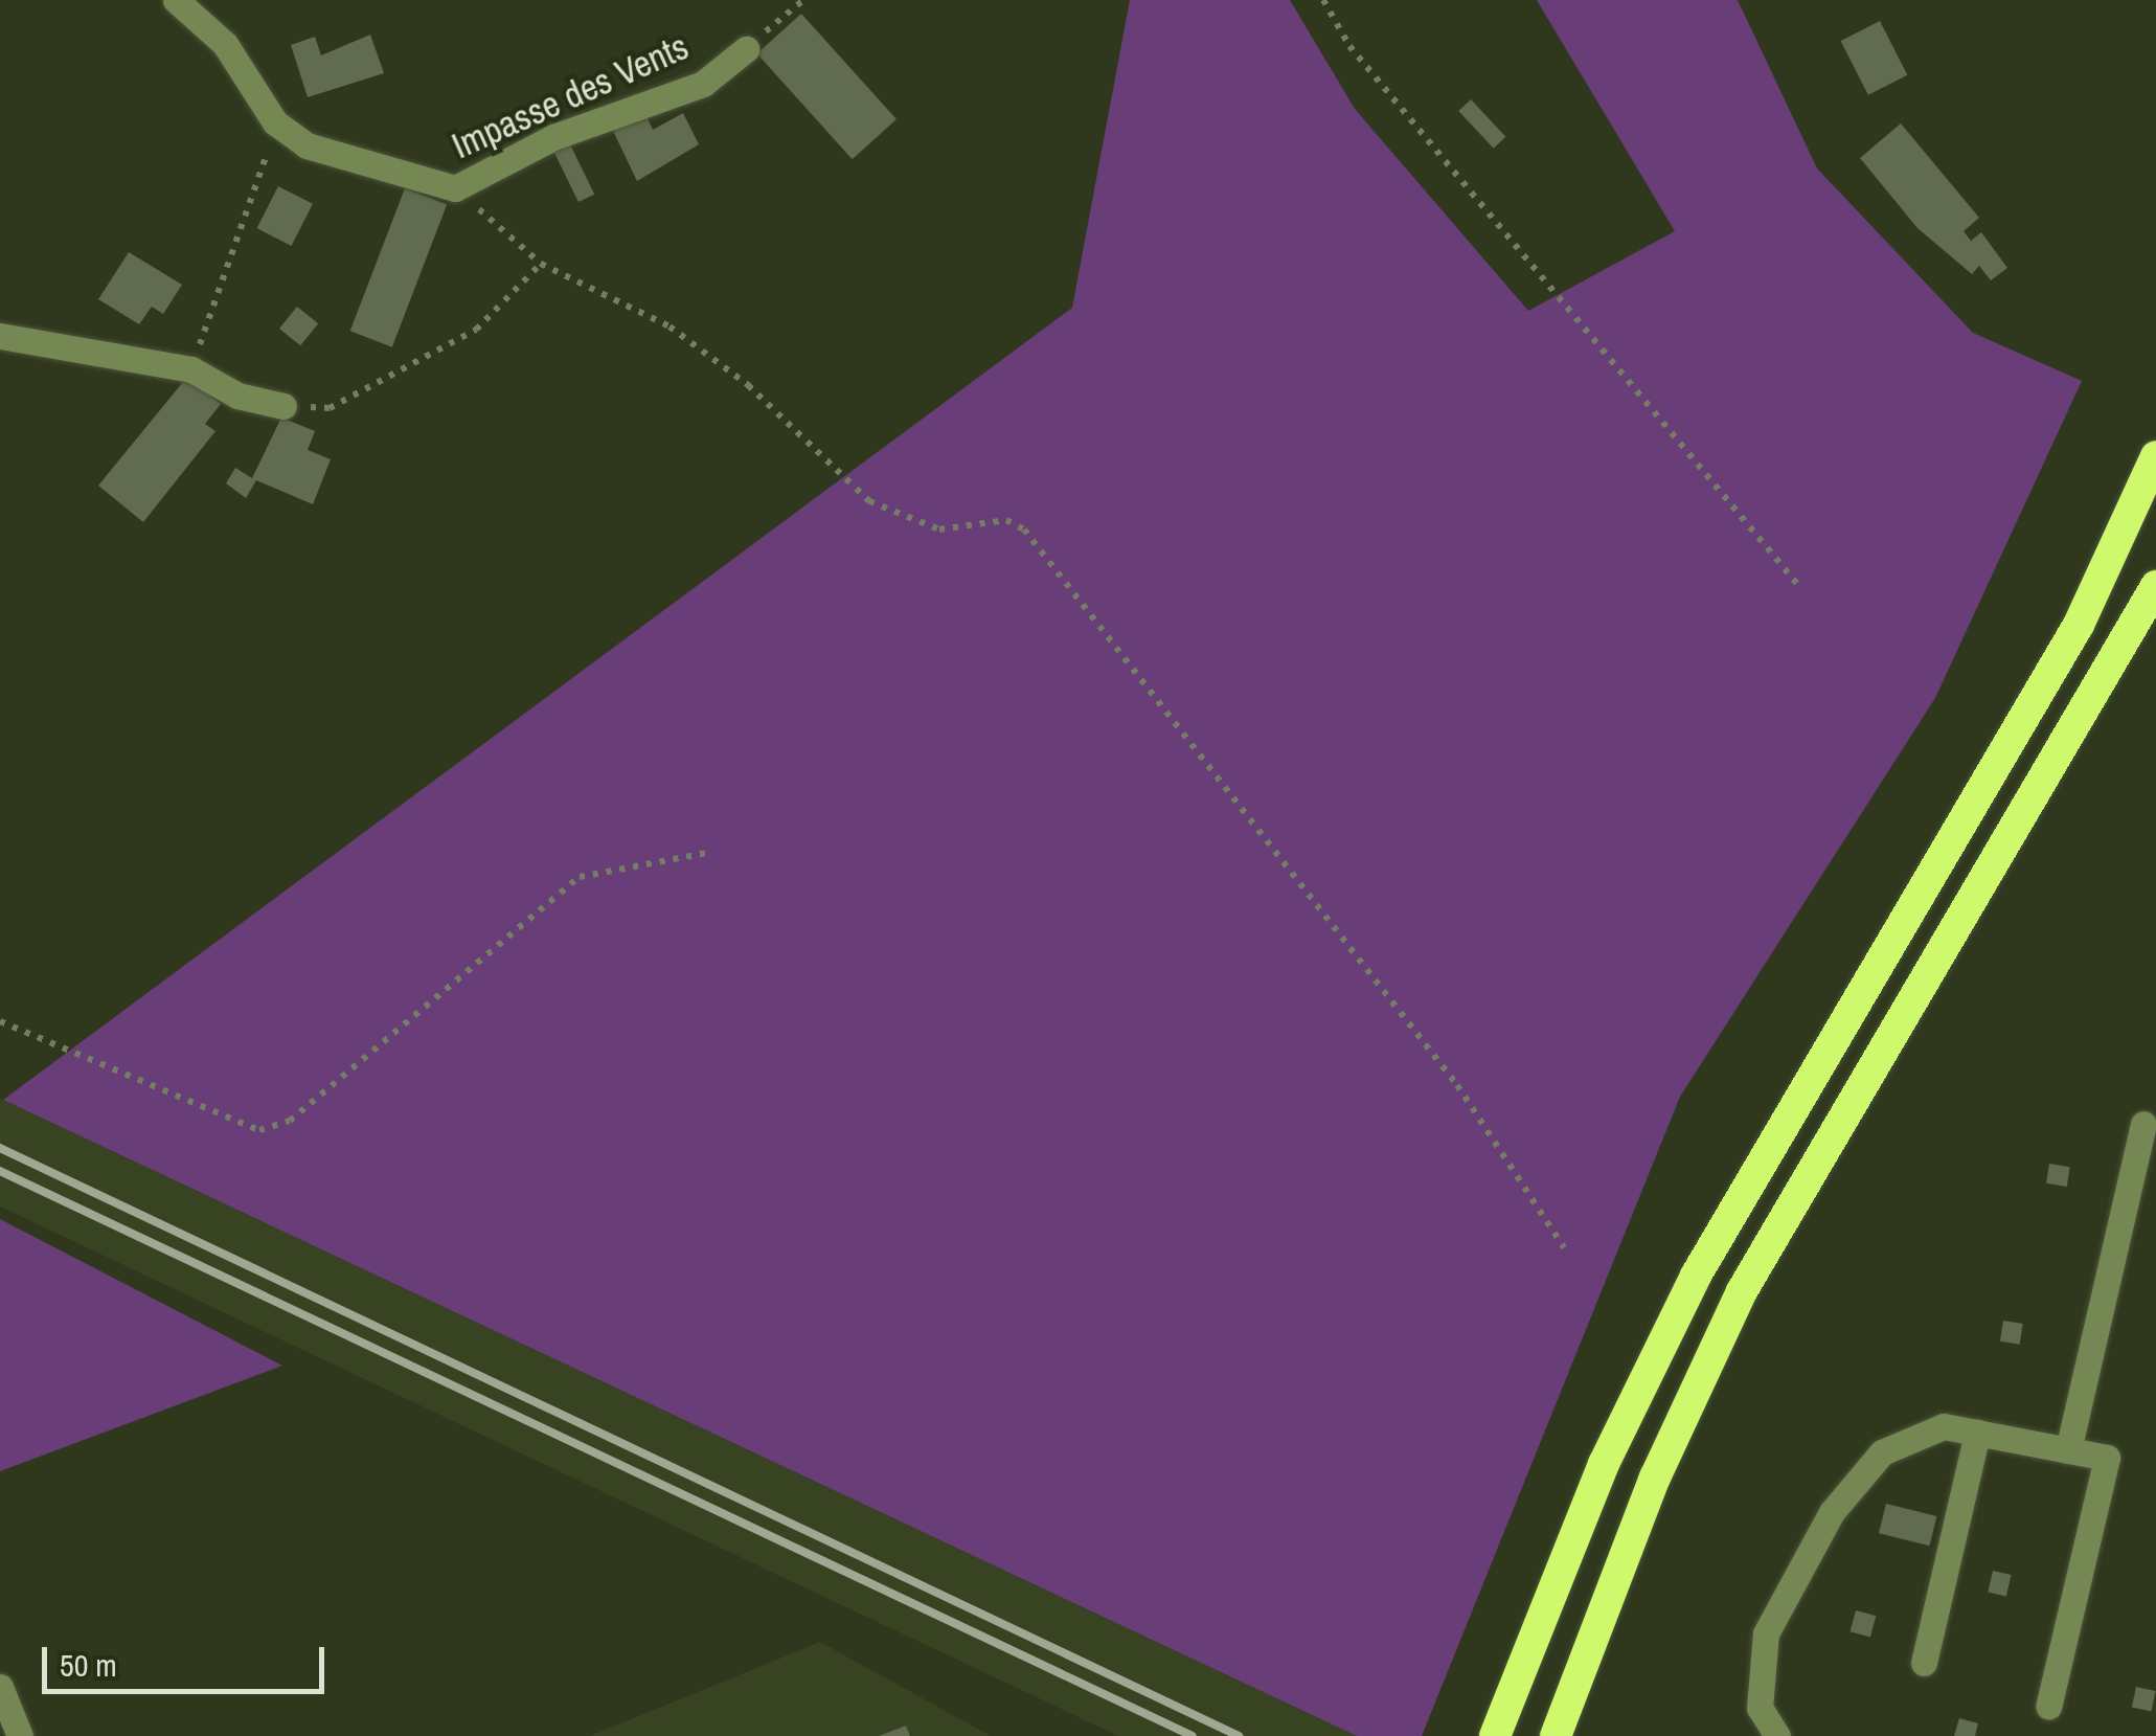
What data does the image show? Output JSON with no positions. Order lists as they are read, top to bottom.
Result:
{
  "streets": {
    "street": ["Impasse des Vents"]
  },
  "scale_bar": "50 m"
}
